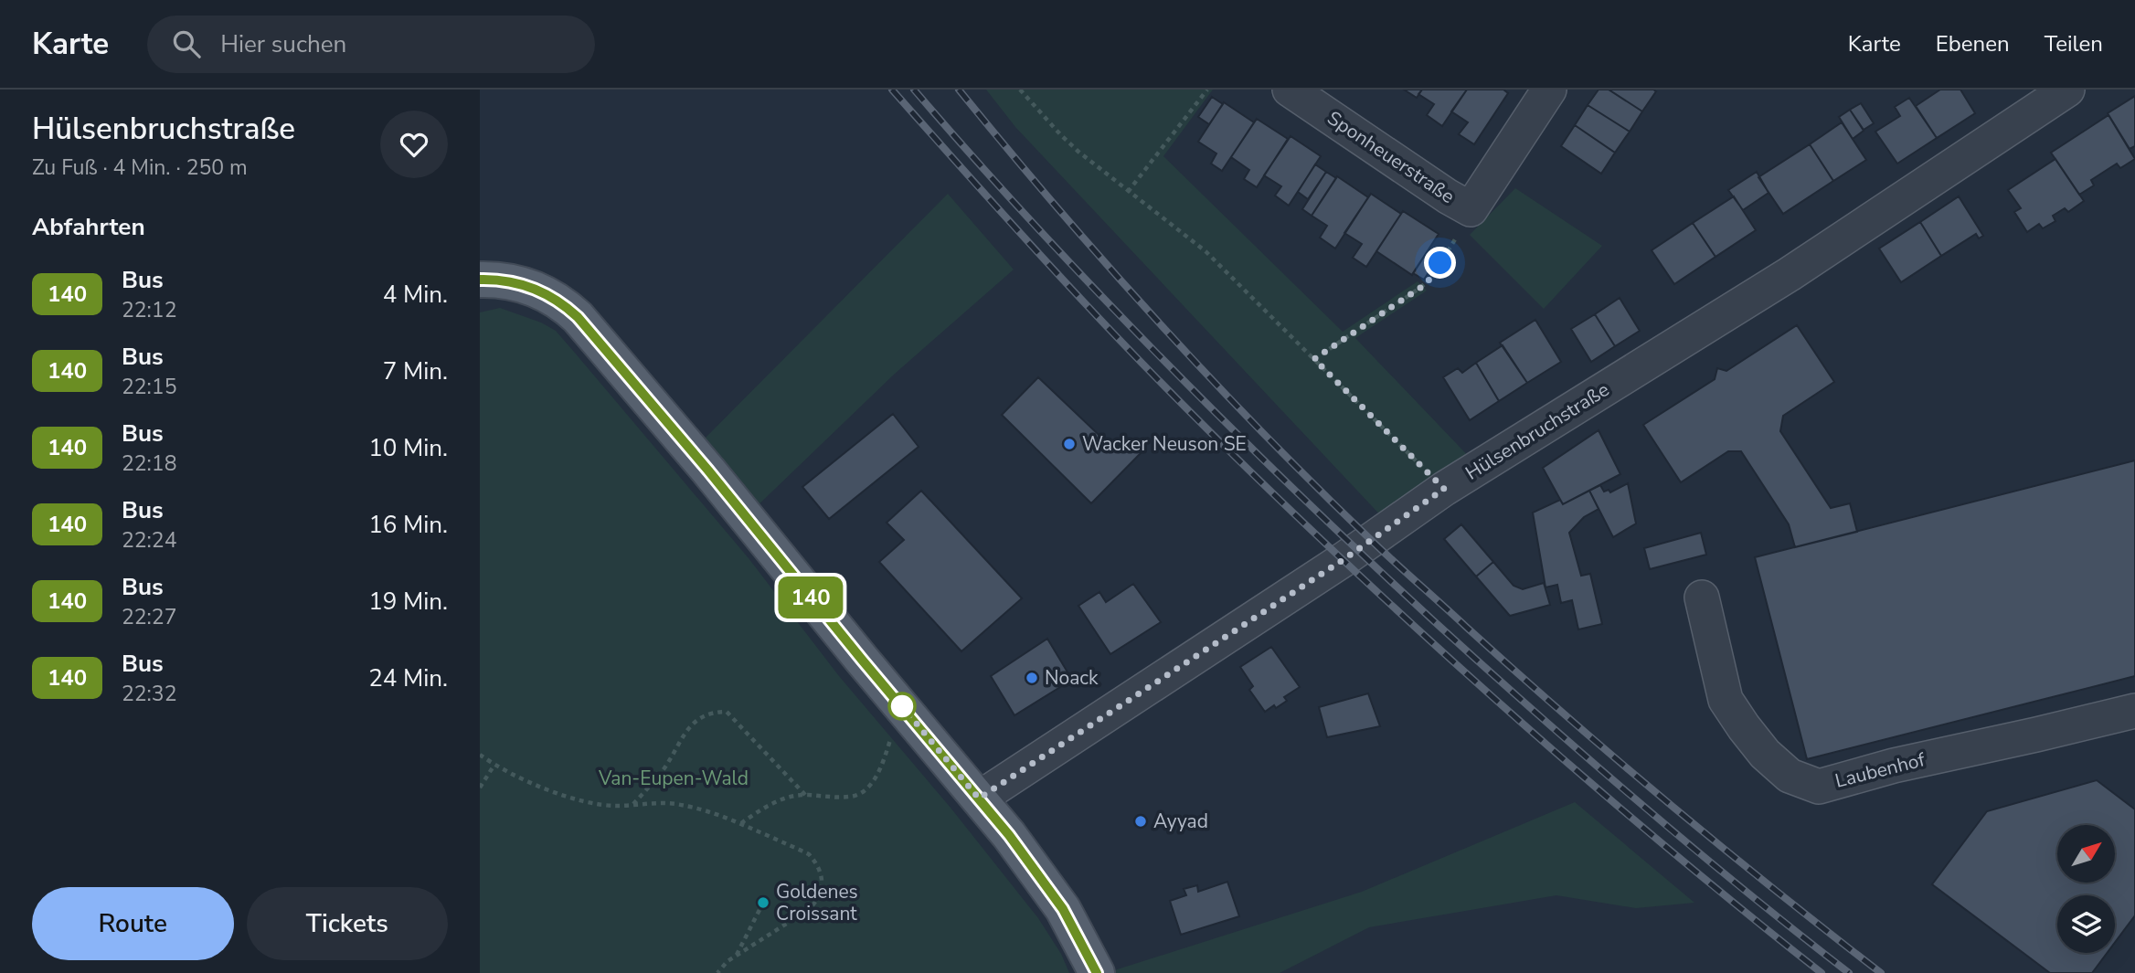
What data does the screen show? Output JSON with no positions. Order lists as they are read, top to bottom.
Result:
{
  "streets": {
    "street": ["Sponheuerstraße", "Hülsenbruchstraße", "Laubenhof"]
  },
  "parks": ["Van-Eupen-Wald"],
  "places": [
    "Wacker Neuson SE",
    "Noack",
    "Ayyad",
    "Goldenes Croissant"
  ],
  "lines": ["bus line 140"],
  "north": "top right",
  "page": {
    "header": "Karte",
    "search": "Hier suchen",
    "nav": ["Karte", "Ebenen", "Teilen"],
    "heading": [
      ["Hülsenbruchstraße", "Zu Fuß · 4 Min. · 250 m"],
      "Abfahrten"
    ],
    "on_map": "140",
    "list": [
      {
        "mark": "140",
        "name": "Bus",
        "note": "22:12",
        "value": "4 Min."
      },
      {
        "mark": "140",
        "name": "Bus",
        "note": "22:15",
        "value": "7 Min."
      },
      {
        "mark": "140",
        "name": "Bus",
        "note": "22:18",
        "value": "10 Min."
      },
      {
        "mark": "140",
        "name": "Bus",
        "note": "22:24",
        "value": "16 Min."
      },
      {
        "mark": "140",
        "name": "Bus",
        "note": "22:27",
        "value": "19 Min."
      },
      {
        "mark": "140",
        "name": "Bus",
        "note": "22:32",
        "value": "24 Min."
      }
    ],
    "buttons": ["Route", "Tickets"]
  }
}
